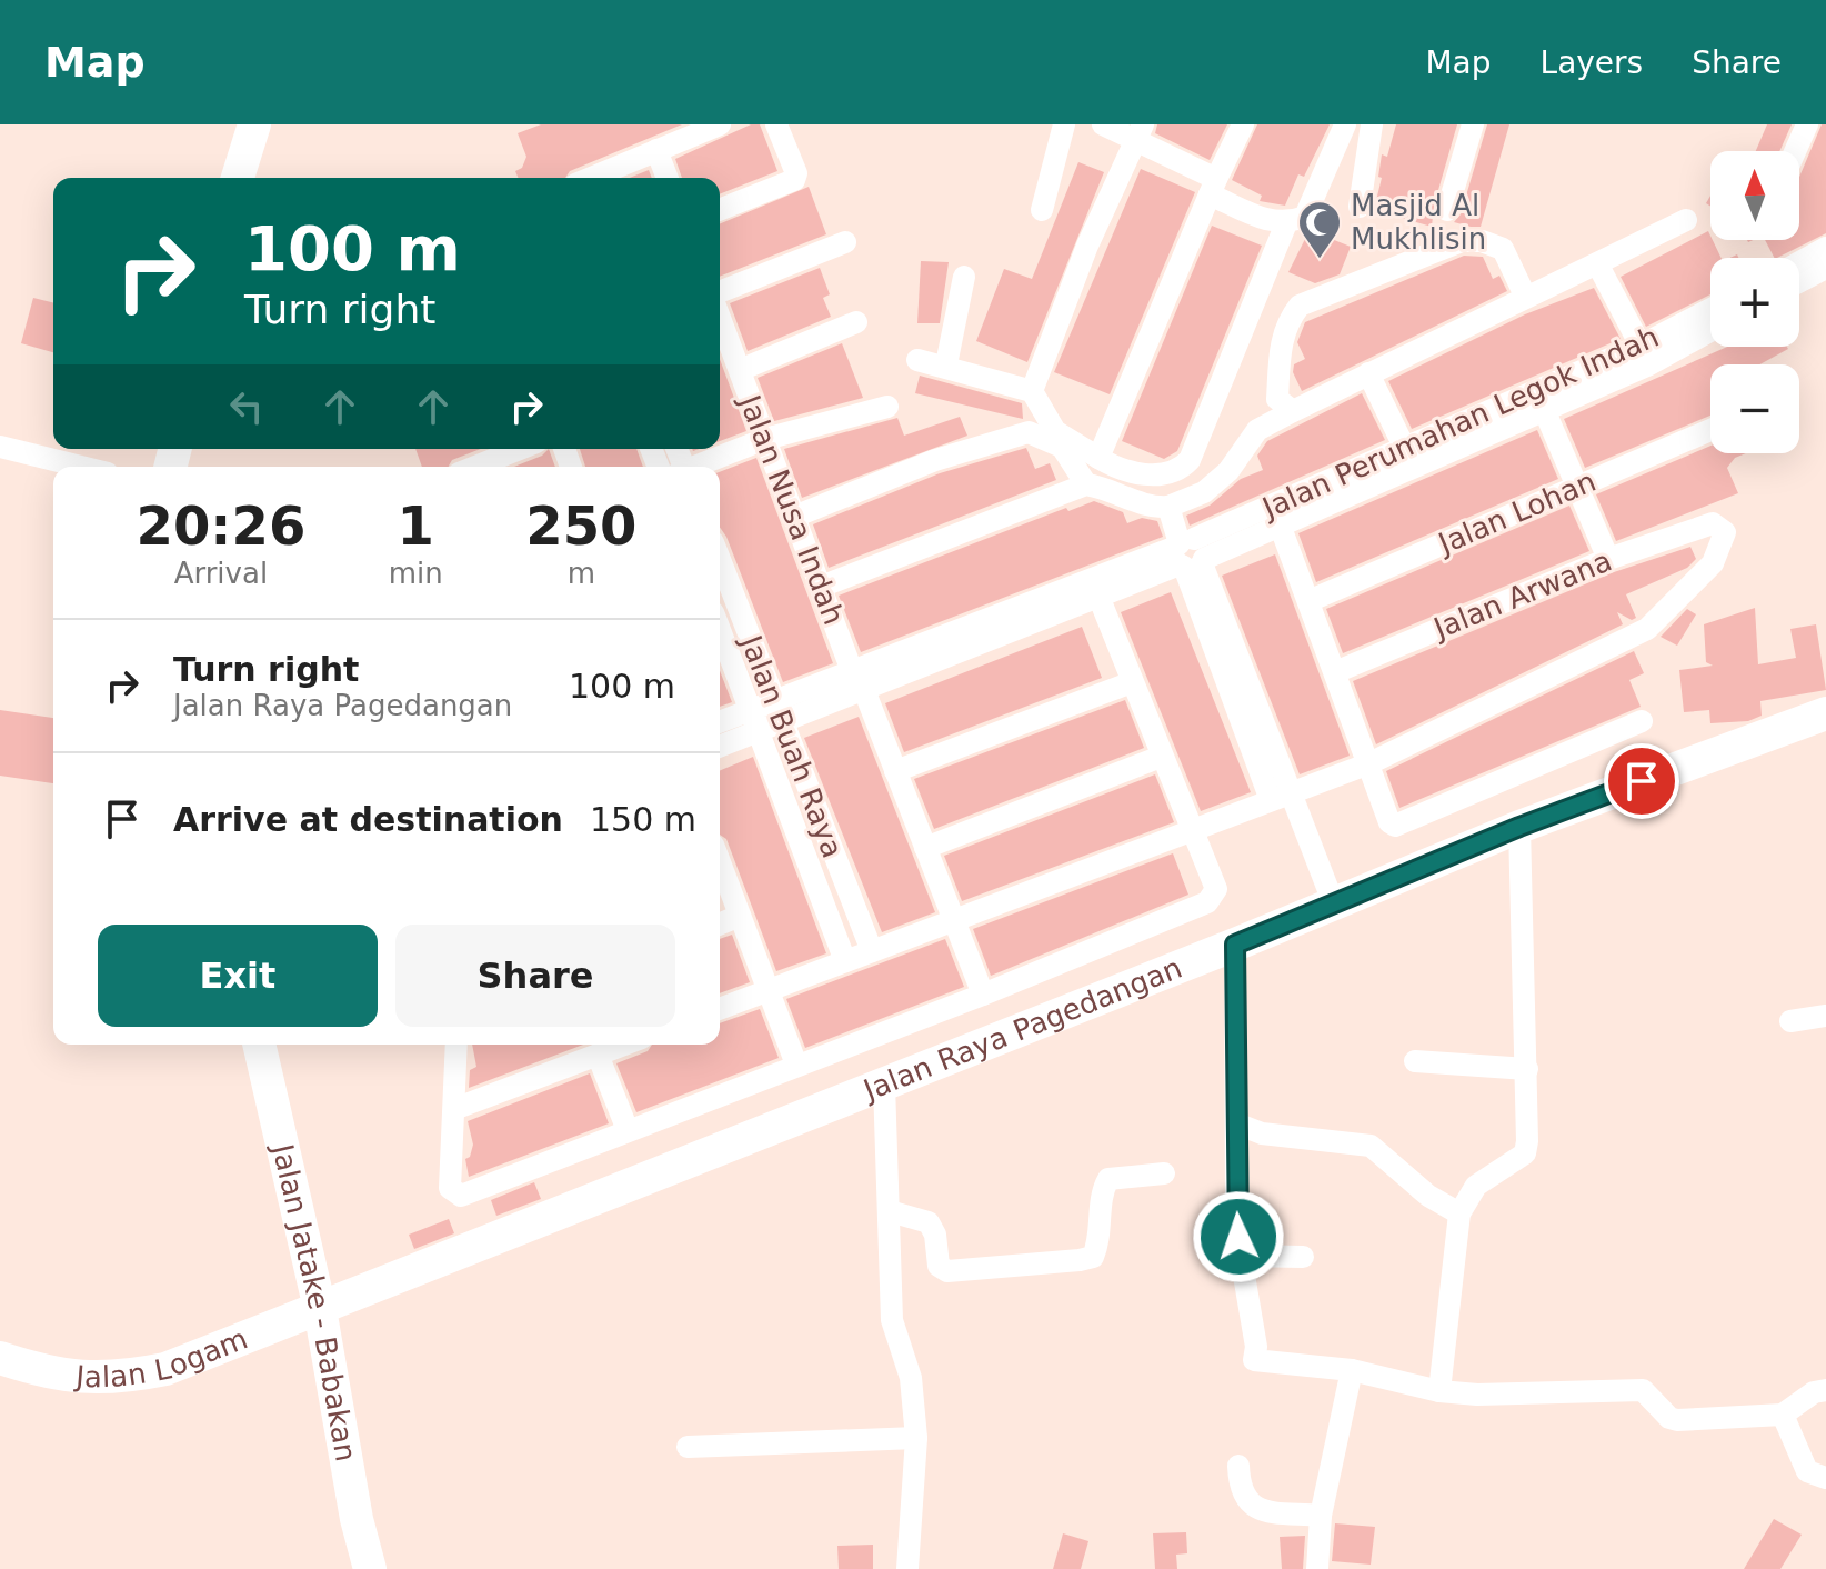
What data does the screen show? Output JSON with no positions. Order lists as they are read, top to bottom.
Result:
{
  "streets": {
    "street": [
      "Jalan Perumahan Legok Indah",
      "Jalan Nusa Indah",
      "Jalan Lohan",
      "Jalan Arwana",
      "Jalan Buah Raya",
      "Jalan Raya Pagedangan",
      "Jalan Jatake - Babakan",
      "Jalan Logam"
    ]
  },
  "crossings": [
    ["Jalan Perumahan Legok Indah", "Jalan Nusa Indah"],
    ["Jalan Perumahan Legok Indah", "Jalan Buah Raya"],
    ["Jalan Raya Pagedangan", "Jalan Jatake - Babakan"],
    ["Jalan Raya Pagedangan", "Jalan Logam"],
    ["Jalan Jatake - Babakan", "Jalan Logam"]
  ],
  "places": {
    "mosque": ["Masjid Al Mukhlisin"]
  },
  "north": "top",
  "page": {
    "header": "Map",
    "nav": ["Map", "Layers", "Share"],
    "map_buttons": ["+", "−"],
    "turn": ["100 m", "Turn right"],
    "eta": [
      "20:26",
      "Arrival",
      "1",
      "min",
      "250",
      "m"
    ],
    "list": [
      {
        "name": "Turn right",
        "note": "Jalan Raya Pagedangan",
        "value": "100 m"
      },
      {
        "name": "Arrive at destination",
        "value": "150 m"
      }
    ],
    "buttons": ["Exit", "Share"]
  }
}
